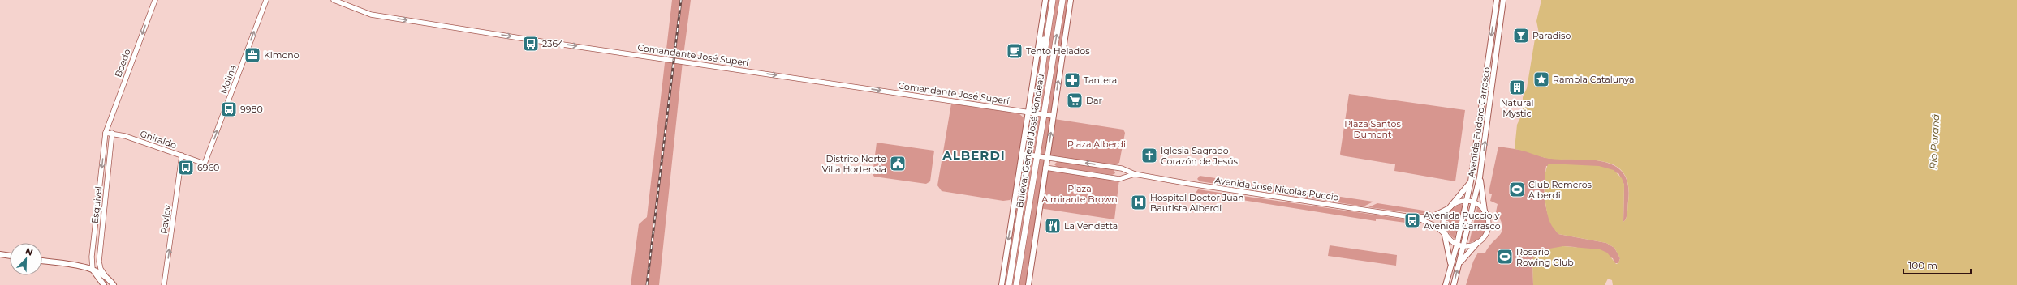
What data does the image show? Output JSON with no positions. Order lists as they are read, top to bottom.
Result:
{
  "streets": {
    "main road": ["Avenida Eudoro Carrasco", "Bulevar General José Rondeau"],
    "street": [
      "Comandante José Superí",
      "Boedo",
      "Molina",
      "Ghiraldo",
      "Avenida José Nicolás Puccio",
      "Esquivel",
      "Pavlov"
    ]
  },
  "crossings": [
    ["Comandante José Superí", "Bulevar General José Rondeau"],
    ["Boedo", "Ghiraldo"],
    ["Boedo", "Esquivel"],
    ["Molina", "Ghiraldo"],
    ["Avenida Eudoro Carrasco", "Avenida José Nicolás Puccio"],
    ["Ghiraldo", "Esquivel"],
    ["Ghiraldo", "Pavlov"],
    ["Bulevar General José Rondeau", "Avenida José Nicolás Puccio"]
  ],
  "one_way": [
    "Comandante José Superí",
    "Boedo",
    "Molina",
    "Pavlov"
  ],
  "districts": ["ALBERDI"],
  "water": ["Río Paraná"],
  "parks": ["Plaza Santos Dumont", "Plaza Alberdi", "Plaza Almirante Brown"],
  "places": {
    "bar": ["Paradiso"],
    "bus stop": [
      "2364",
      "9980",
      "6960",
      "Avenida Puccio y Avenida Carrasco"
    ],
    "cafe": ["Tento Helados"],
    "office": ["Kimono"],
    "place": ["Rambla Catalunya"],
    "pharmacy": ["Tantera"],
    "building": ["Natural Mystic"],
    "supermarket": ["Dar"],
    "church": ["Iglesia Sagrado Corazón de Jesús"],
    "public building": ["Distrito Norte Villa Hortensia"],
    "sports": ["Club Remeros Alberdi", "Rosario Rowing Club"],
    "hospital": ["Hospital Doctor Juan Bautista Alberdi"],
    "restaurant": ["La Vendetta"]
  },
  "scale_bar": "100 m",
  "north": "top right"
}
